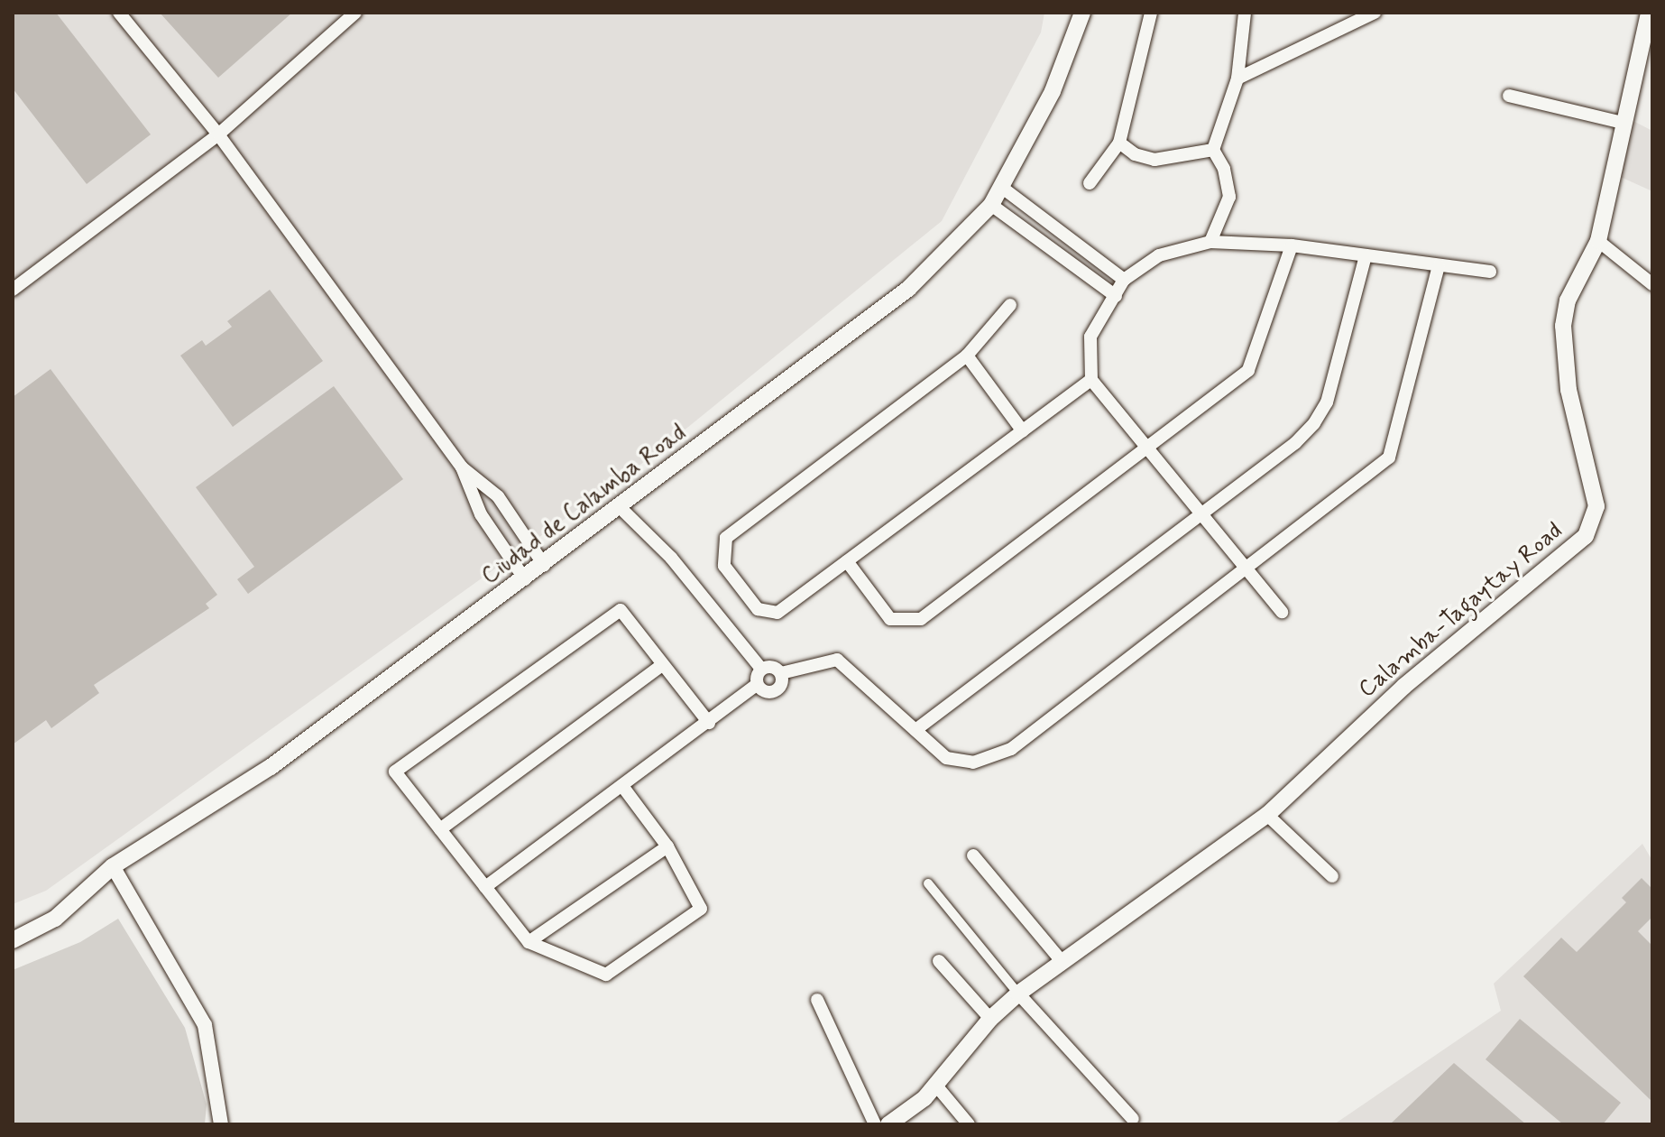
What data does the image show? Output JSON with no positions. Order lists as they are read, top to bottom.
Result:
{
  "streets": {
    "main road": ["Ciudad de Calamba Road", "Calamba-Tagaytay Road"]
  }
}
